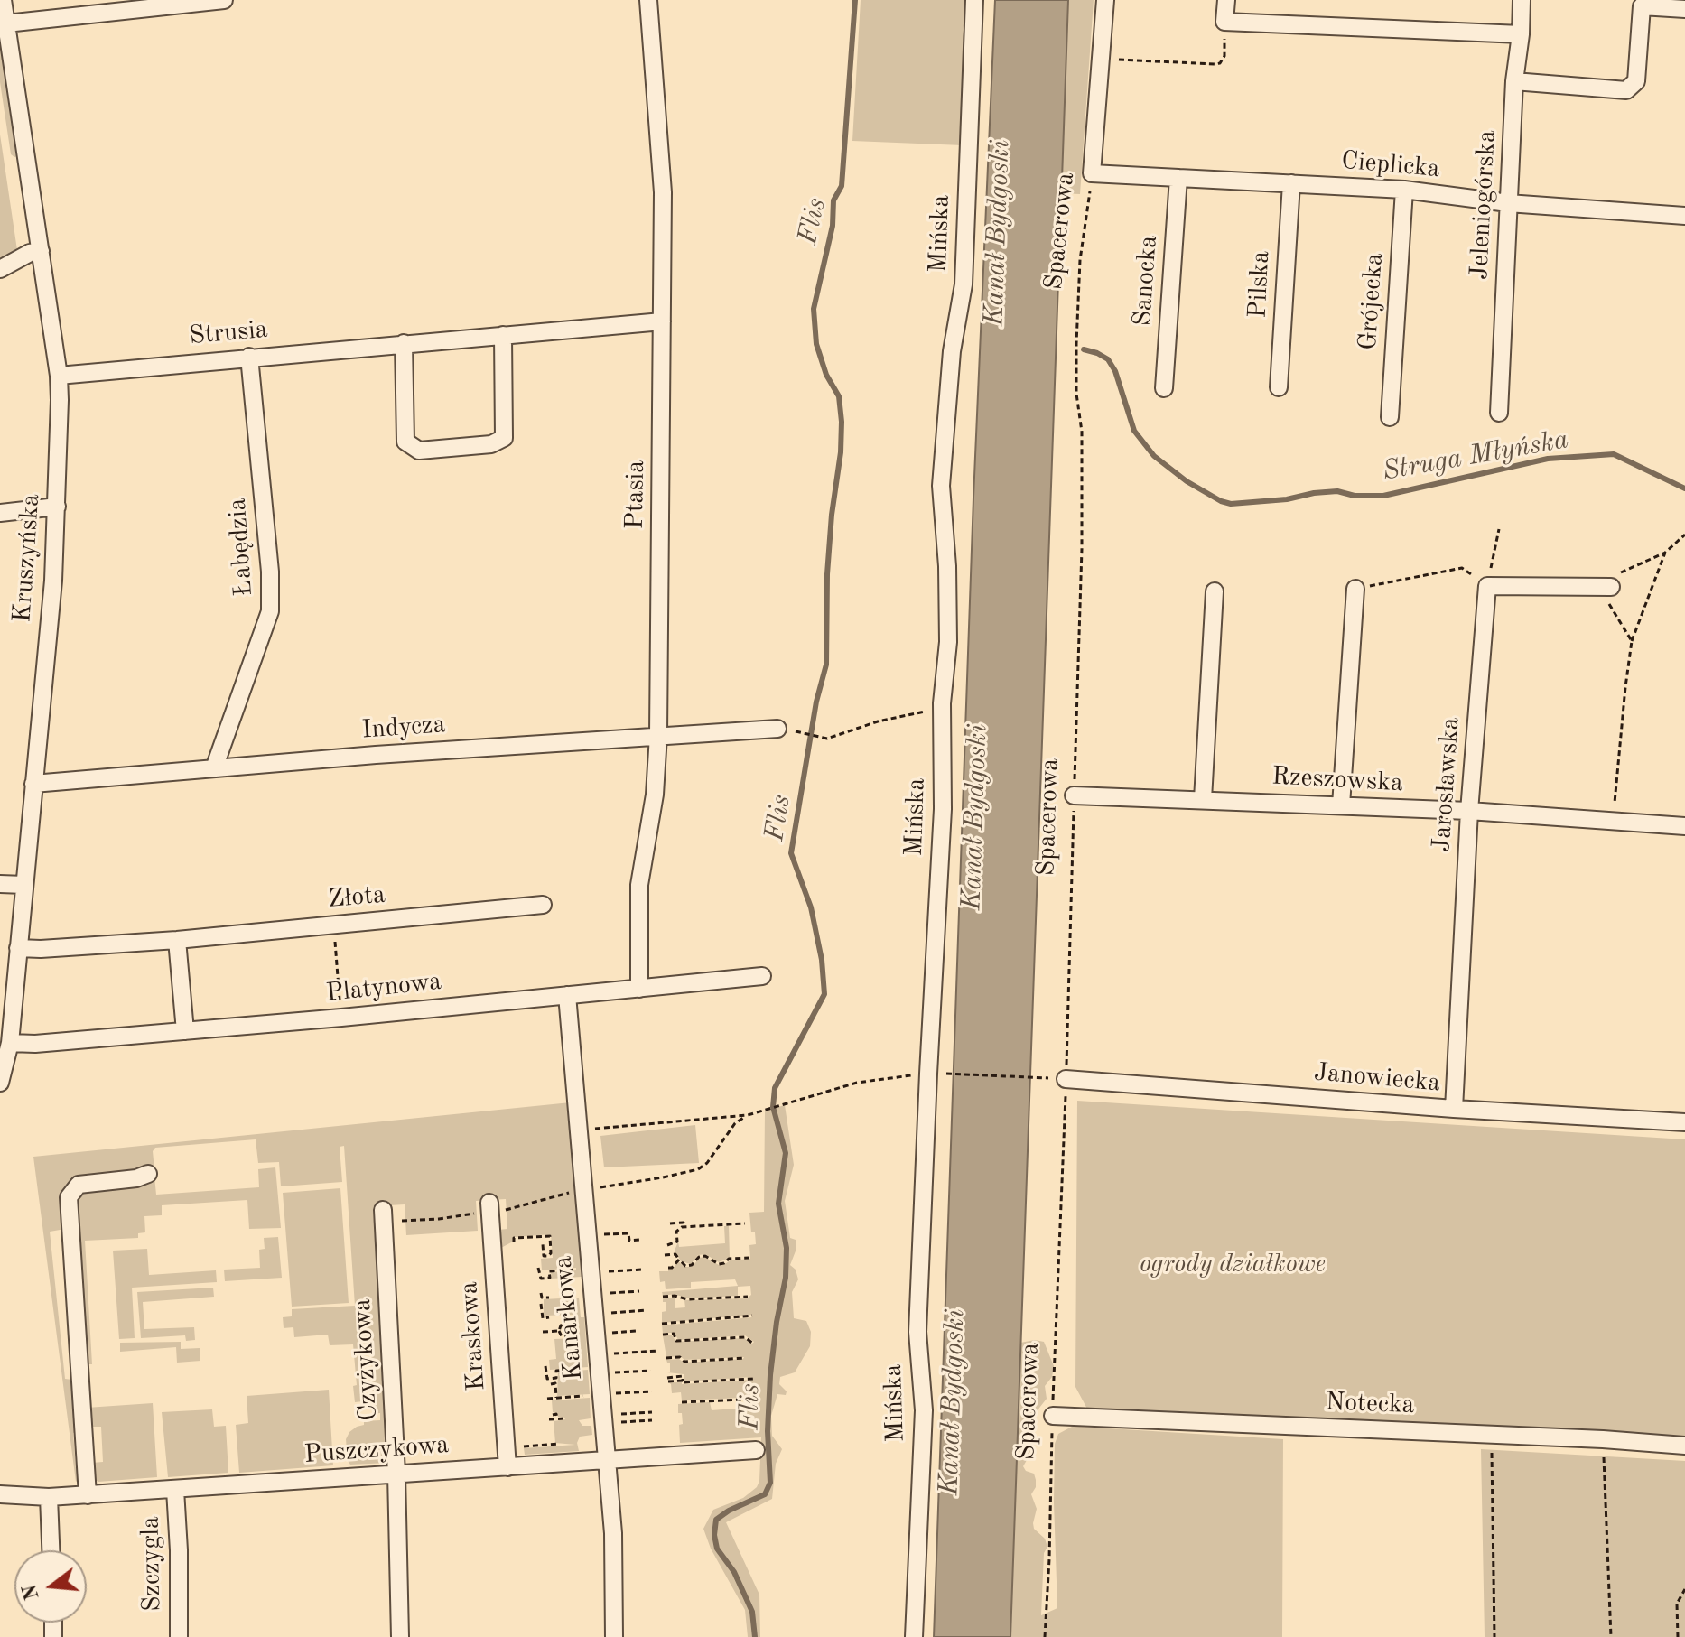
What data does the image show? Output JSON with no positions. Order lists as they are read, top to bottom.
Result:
{
  "streets": {
    "street": [
      "Cieplicka",
      "Jeleniogórska",
      "Spacerowa",
      "Mińska",
      "Sanocka",
      "Pilska",
      "Grójecka",
      "Strusia",
      "Ptasia",
      "Łabędzia",
      "Kruszyńska",
      "Indycza",
      "Rzeszowska",
      "Jarosławska",
      "Złota",
      "Platynowa",
      "Janowiecka",
      "Kanarkowa",
      "Kraskowa",
      "Czyżykowa",
      "Notecka",
      "Puszczykowa",
      "Szczygla"
    ]
  },
  "crossings": [
    ["Cieplicka", "Jeleniogórska"],
    ["Cieplicka", "Spacerowa"],
    ["Cieplicka", "Sanocka"],
    ["Cieplicka", "Pilska"],
    ["Cieplicka", "Grójecka"],
    ["Spacerowa", "Rzeszowska"],
    ["Spacerowa", "Janowiecka"],
    ["Spacerowa", "Notecka"],
    ["Strusia", "Ptasia"],
    ["Strusia", "Łabędzia"],
    ["Strusia", "Kruszyńska"],
    ["Ptasia", "Indycza"],
    ["Ptasia", "Platynowa"],
    ["Łabędzia", "Indycza"],
    ["Kruszyńska", "Indycza"],
    ["Kruszyńska", "Złota"],
    ["Kruszyńska", "Platynowa"],
    ["Rzeszowska", "Jarosławska"],
    ["Jarosławska", "Janowiecka"],
    ["Platynowa", "Kanarkowa"],
    ["Kanarkowa", "Puszczykowa"],
    ["Kraskowa", "Puszczykowa"],
    ["Czyżykowa", "Puszczykowa"],
    ["Puszczykowa", "Szczygla"]
  ],
  "water": ["Flis", "Kanał Bydgoski", "Struga Młyńska"],
  "parks": ["ogrody działkowe"],
  "north": "left"
}
